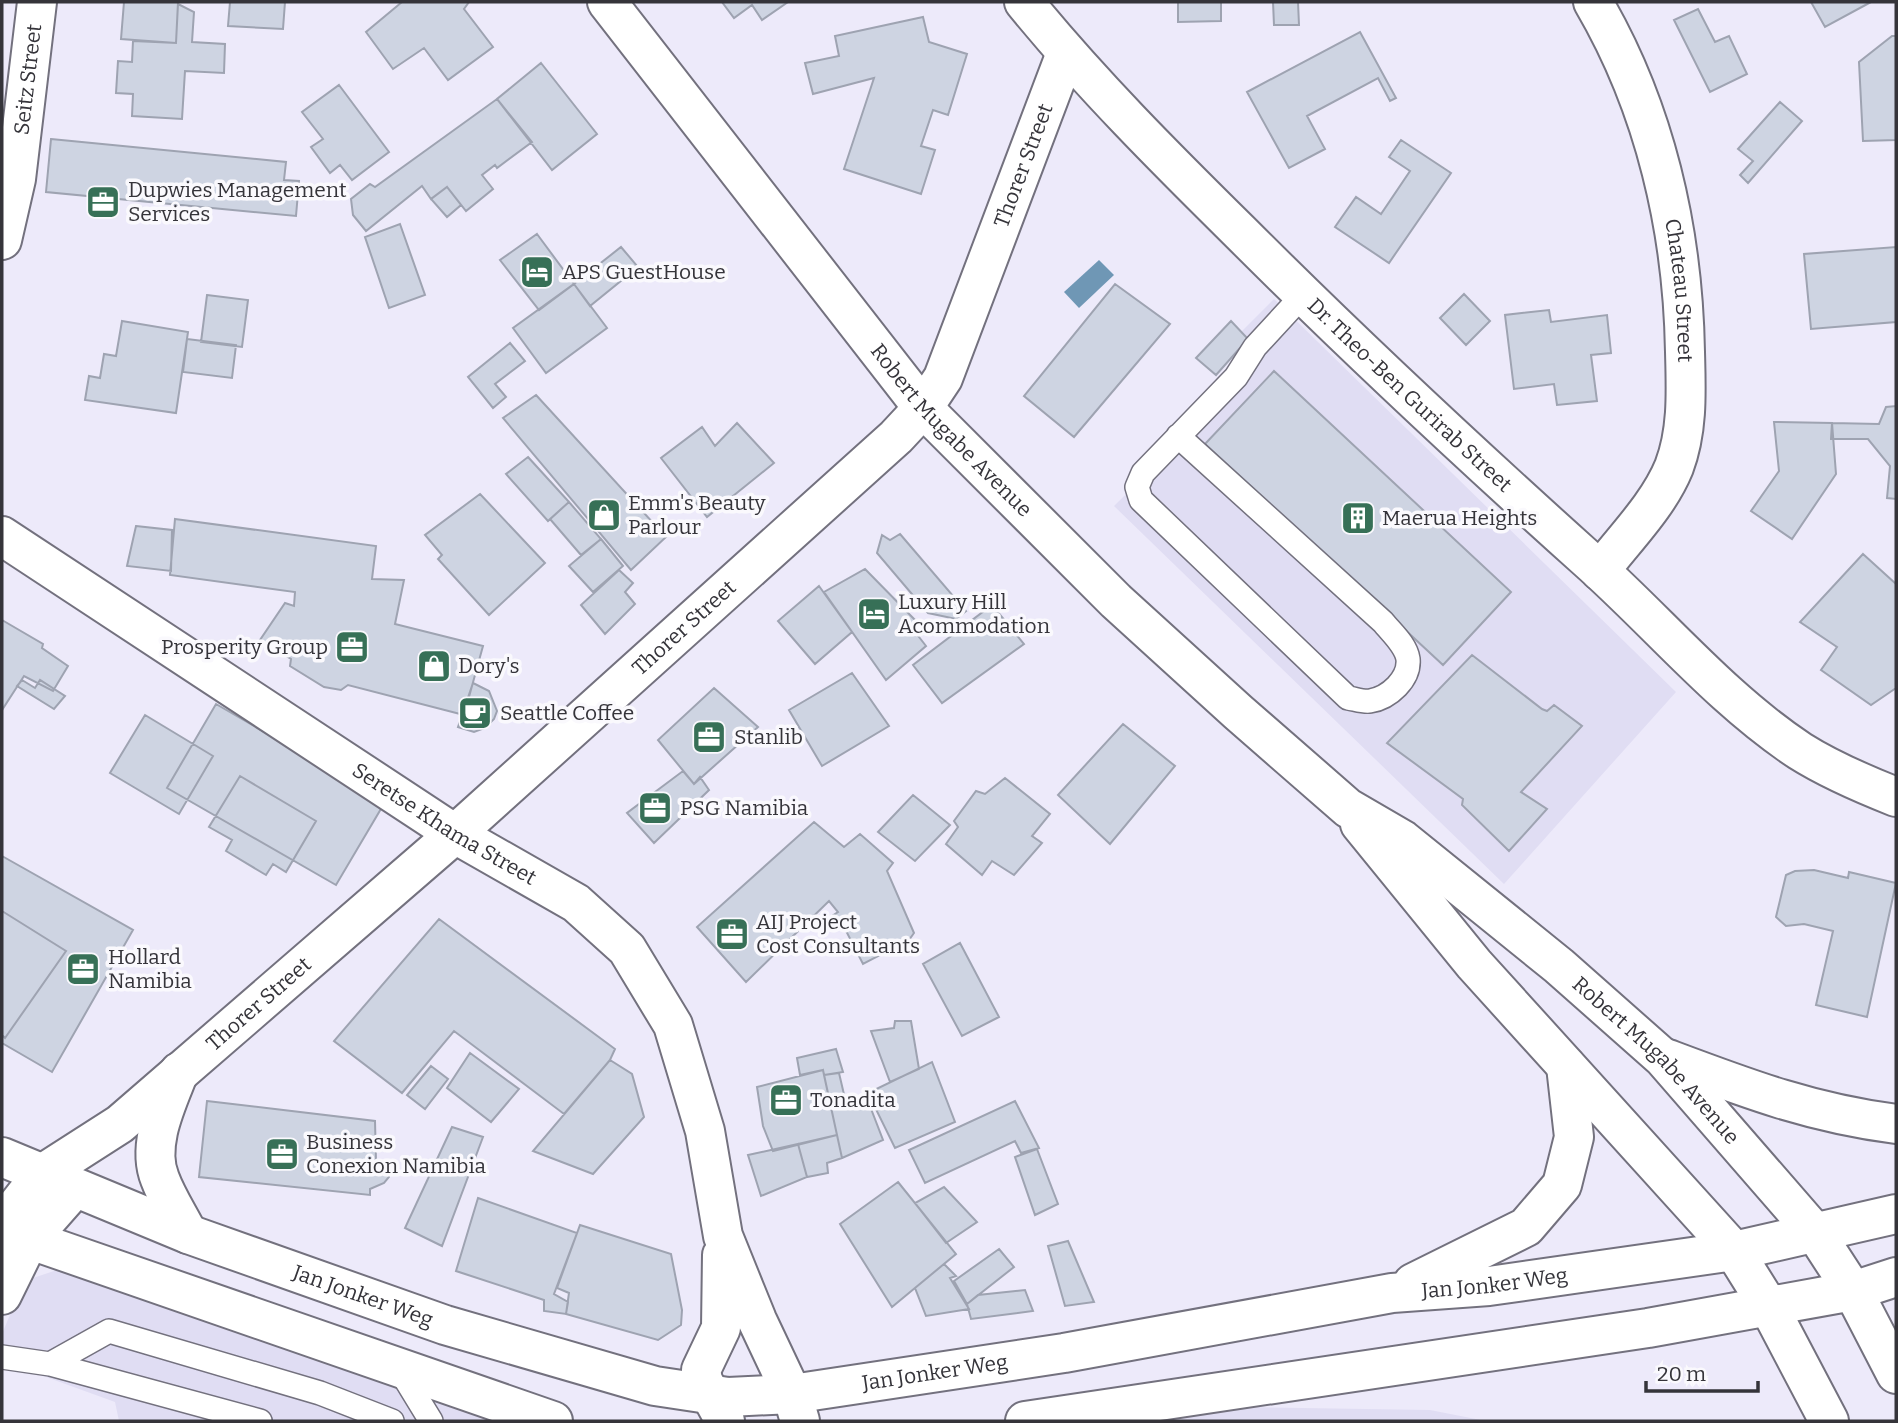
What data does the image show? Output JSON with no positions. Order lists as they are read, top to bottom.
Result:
{
  "streets": {
    "main road": [
      "Seitz Street",
      "Thorer Street",
      "Chateau Street",
      "Dr. Theo-Ben Gurirab Street",
      "Robert Mugabe Avenue",
      "Seretse Khama Street",
      "Jan Jonker Weg"
    ]
  },
  "crossings": [
    ["Thorer Street", "Dr. Theo-Ben Gurirab Street"],
    ["Thorer Street", "Robert Mugabe Avenue"],
    ["Thorer Street", "Seretse Khama Street"],
    ["Thorer Street", "Jan Jonker Weg"],
    ["Chateau Street", "Dr. Theo-Ben Gurirab Street"],
    ["Robert Mugabe Avenue", "Jan Jonker Weg"],
    ["Seretse Khama Street", "Jan Jonker Weg"]
  ],
  "places": {
    "office": [
      "Dupwies Management Services",
      "Prosperity Group",
      "Stanlib",
      "PSG Namibia",
      "AIJ Project Cost Consultants",
      "Hollard Namibia",
      "Tonadita",
      "Business Conexion Namibia"
    ],
    "hotel": ["APS GuestHouse", "Luxury Hill Acommodation"],
    "shop": ["Emm's Beauty Parlour", "Dory's"],
    "building": ["Maerua Heights"],
    "cafe": ["Seattle Coffee"]
  },
  "scale_bar": "20 m"
}
